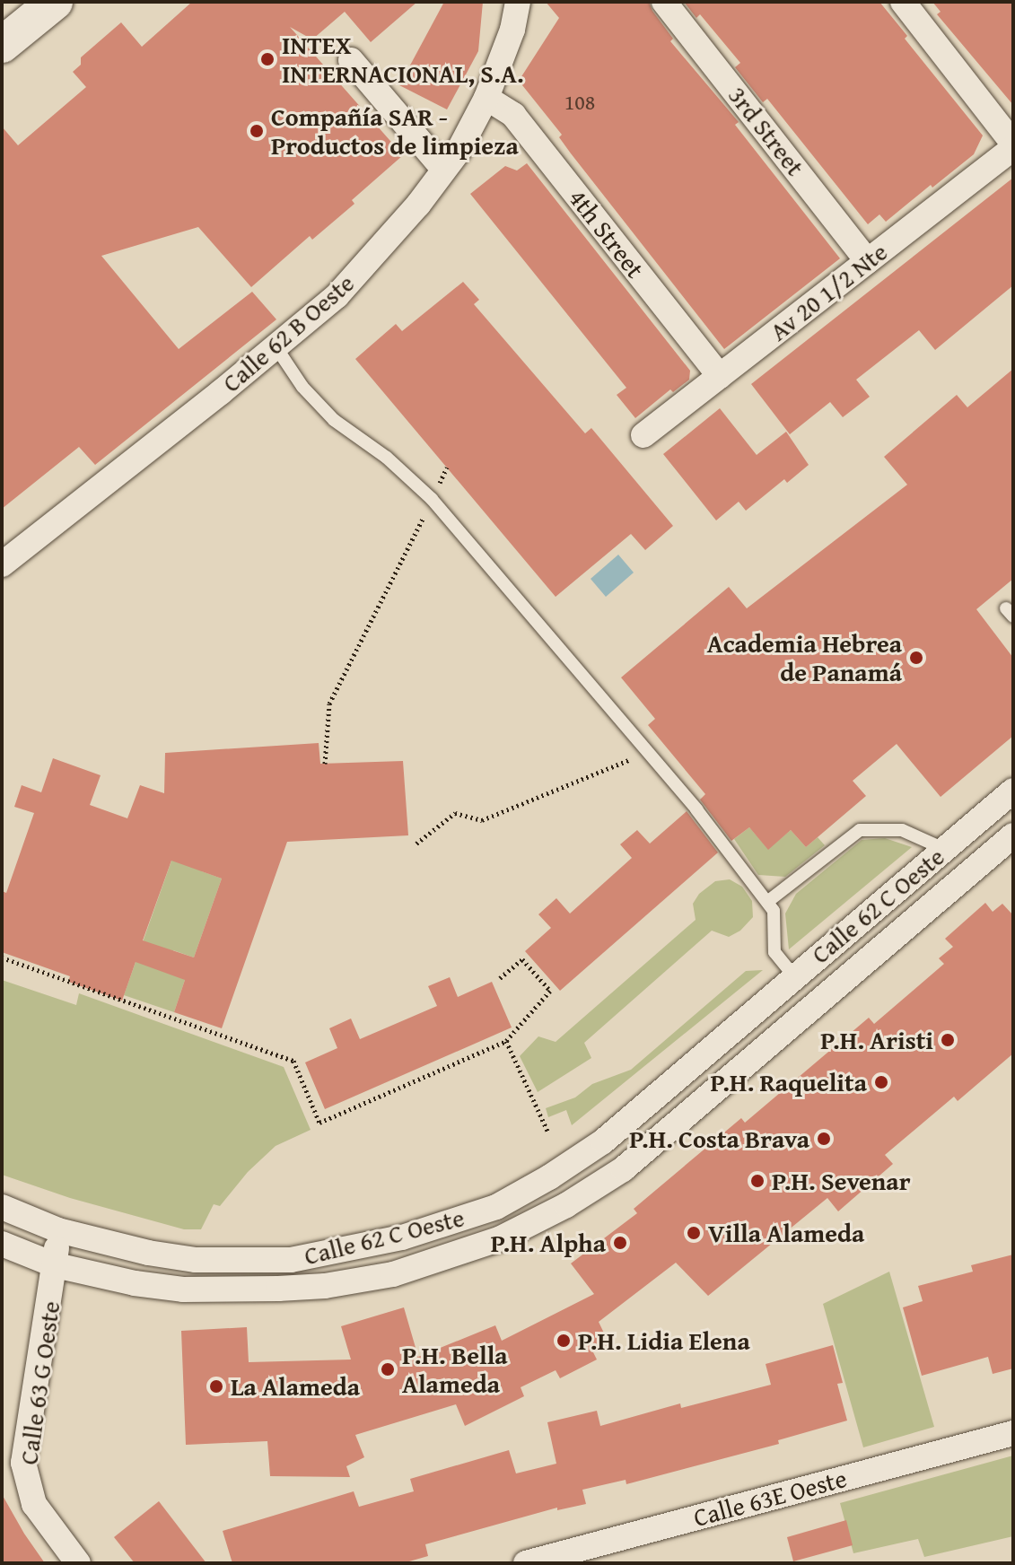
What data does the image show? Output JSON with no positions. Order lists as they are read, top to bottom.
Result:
{
  "streets": {
    "street": [
      "3rd Street",
      "4th Street",
      "Av 20 1/2 Nte",
      "Calle 62 B Oeste",
      "Calle 62 C Oeste",
      "Calle 63 G Oeste",
      "Calle 63E Oeste"
    ]
  },
  "crossings": [
    ["3rd Street", "Av 20 1/2 Nte"],
    ["4th Street", "Av 20 1/2 Nte"],
    ["4th Street", "Calle 62 B Oeste"],
    ["Calle 62 C Oeste", "Calle 63 G Oeste"]
  ],
  "places": [
    "INTEX INTERNACIONAL, S.A.",
    "Compañía SAR - Productos de limpieza",
    "Academia Hebrea de Panamá",
    "P.H. Aristi",
    "P.H. Raquelita",
    "P.H. Costa Brava",
    "P.H. Sevenar",
    "Villa Alameda",
    "P.H. Alpha",
    "P.H. Lidia Elena",
    "P.H. Bella Alameda",
    "La Alameda"
  ],
  "house_numbers": ["108"]
}
